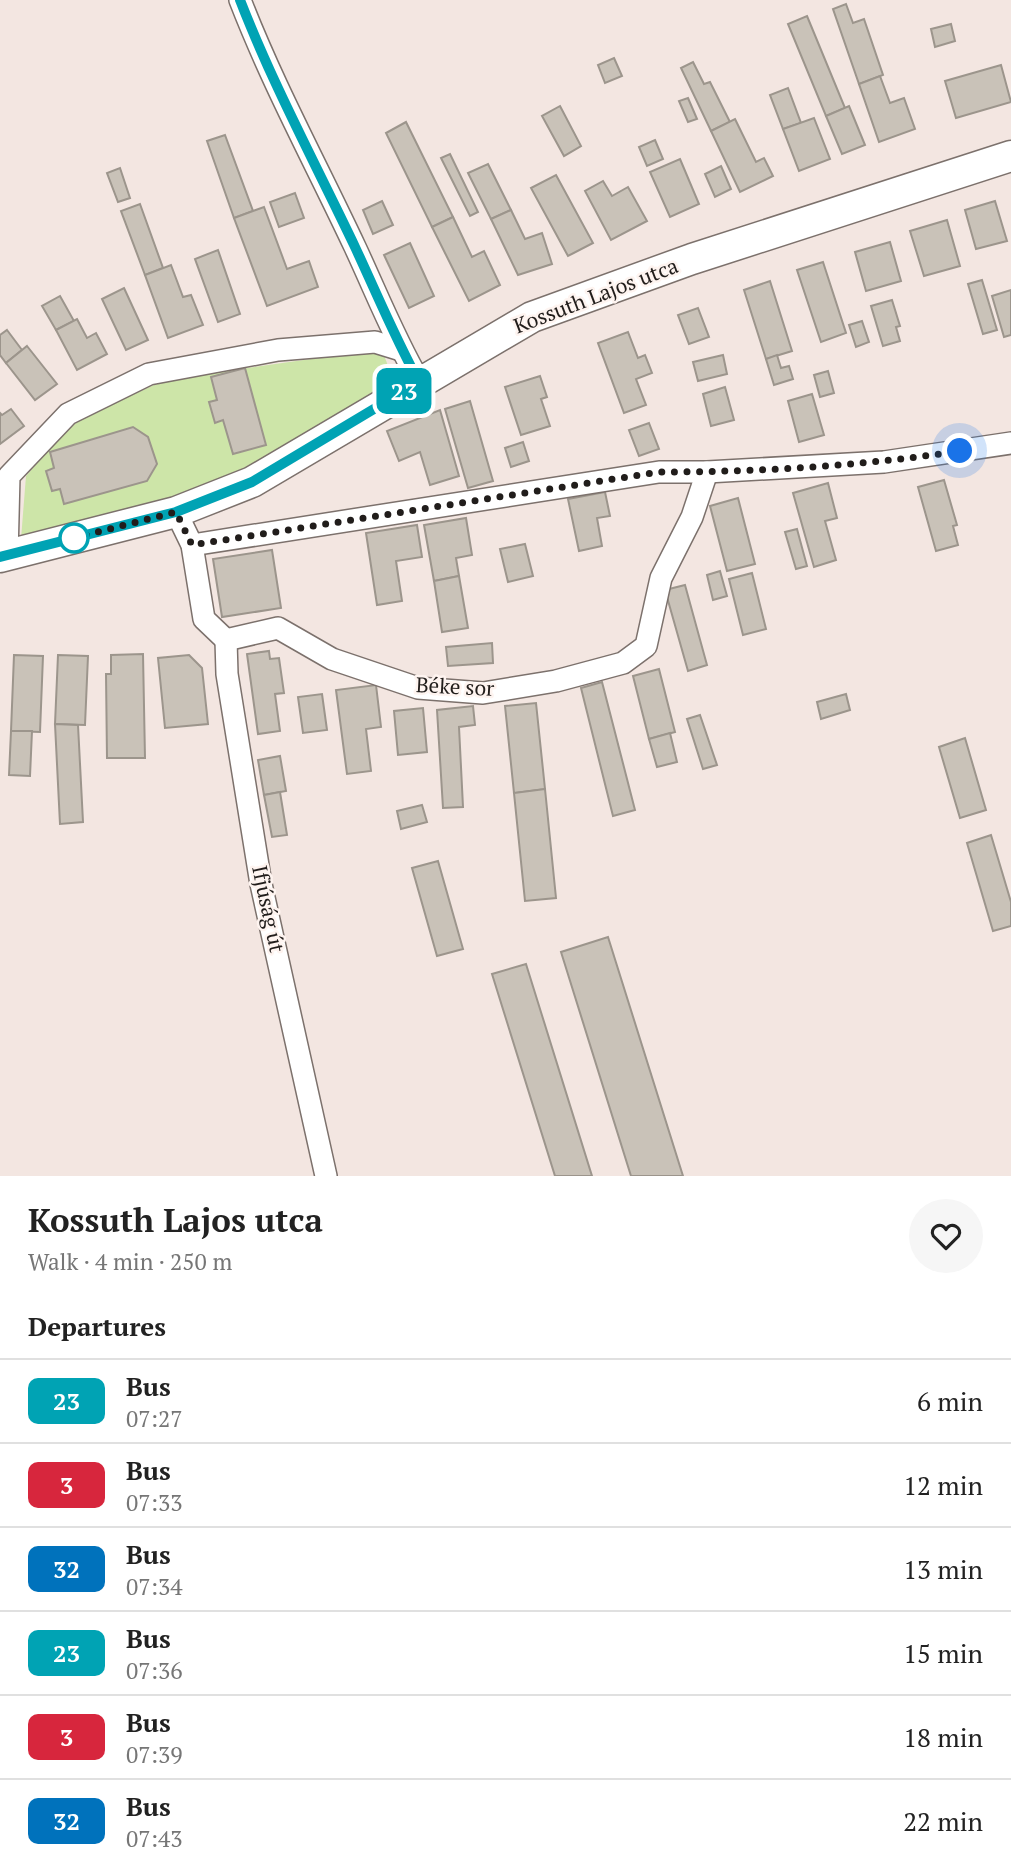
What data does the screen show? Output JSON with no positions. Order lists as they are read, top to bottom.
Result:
{
  "streets": {
    "street": ["Kossuth Lajos utca", "Béke sor", "Ifjúság út"]
  },
  "crossings": [
    ["Béke sor", "Ifjúság út"]
  ],
  "lines": ["bus line 23"],
  "page": {
    "on_map": "23",
    "heading": [
      ["Kossuth Lajos utca", "Walk · 4 min · 250 m"],
      "Departures"
    ],
    "list": [
      {
        "mark": "23",
        "name": "Bus",
        "note": "07:27",
        "value": "6 min"
      },
      {
        "mark": "3",
        "name": "Bus",
        "note": "07:33",
        "value": "12 min"
      },
      {
        "mark": "32",
        "name": "Bus",
        "note": "07:34",
        "value": "13 min"
      },
      {
        "mark": "23",
        "name": "Bus",
        "note": "07:36",
        "value": "15 min"
      },
      {
        "mark": "3",
        "name": "Bus",
        "note": "07:39",
        "value": "18 min"
      },
      {
        "mark": "32",
        "name": "Bus",
        "note": "07:43",
        "value": "22 min"
      }
    ]
  }
}
